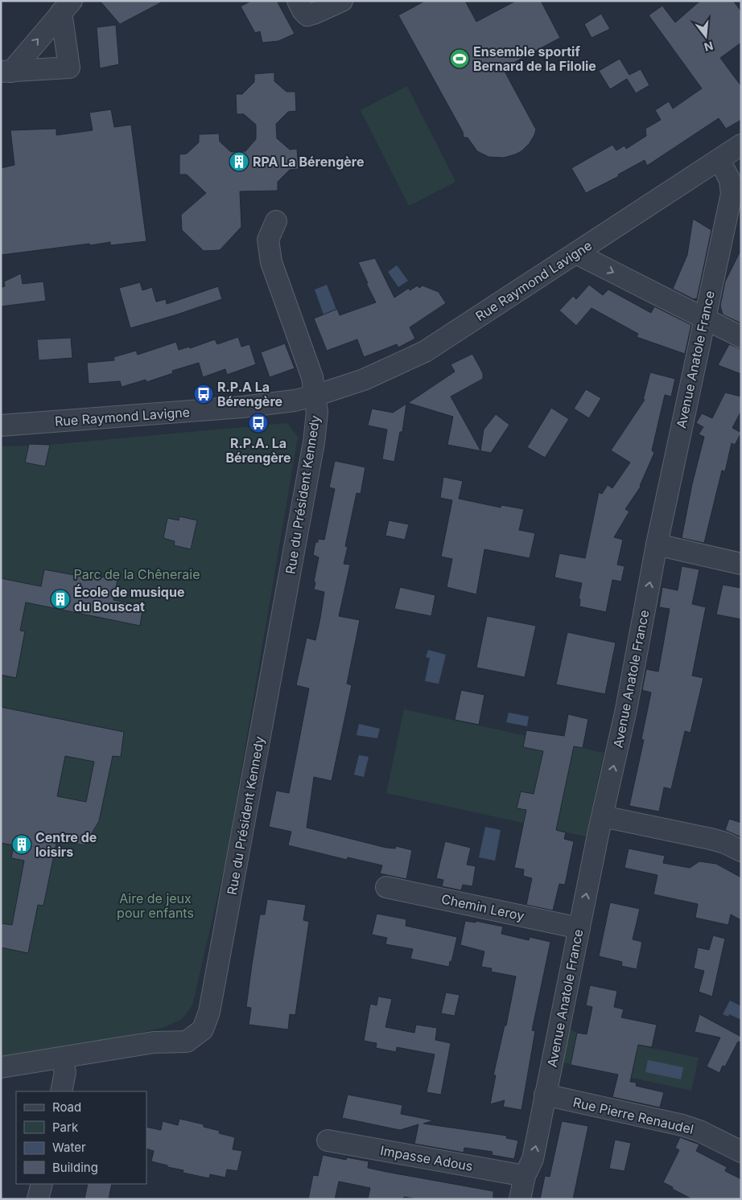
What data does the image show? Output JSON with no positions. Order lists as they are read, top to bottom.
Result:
{
  "streets": {
    "street": [
      "Rue Raymond Lavigne",
      "Avenue Anatole France",
      "Rue du Président Kennedy",
      "Chemin Leroy",
      "Rue Pierre Renaudel",
      "Impasse Adous"
    ]
  },
  "crossings": [
    ["Rue Raymond Lavigne", "Avenue Anatole France"],
    ["Rue Raymond Lavigne", "Rue du Président Kennedy"],
    ["Avenue Anatole France", "Chemin Leroy"],
    ["Avenue Anatole France", "Rue Pierre Renaudel"],
    ["Avenue Anatole France", "Impasse Adous"]
  ],
  "one_way": ["Avenue Anatole France"],
  "parks": ["Parc de la Chêneraie", "Aire de jeux pour enfants"],
  "places": {
    "sports": ["Ensemble sportif Bernard de la Filolie"],
    "building": ["RPA La Bérengère", "École de musique du Bouscat", "Centre de loisirs"],
    "bus stop": ["R.P.A La Bérengère", "R.P.A. La Bérengère"]
  },
  "legend": [
    "Road",
    "Park",
    "Water",
    "Building"
  ],
  "north": "bottom"
}
